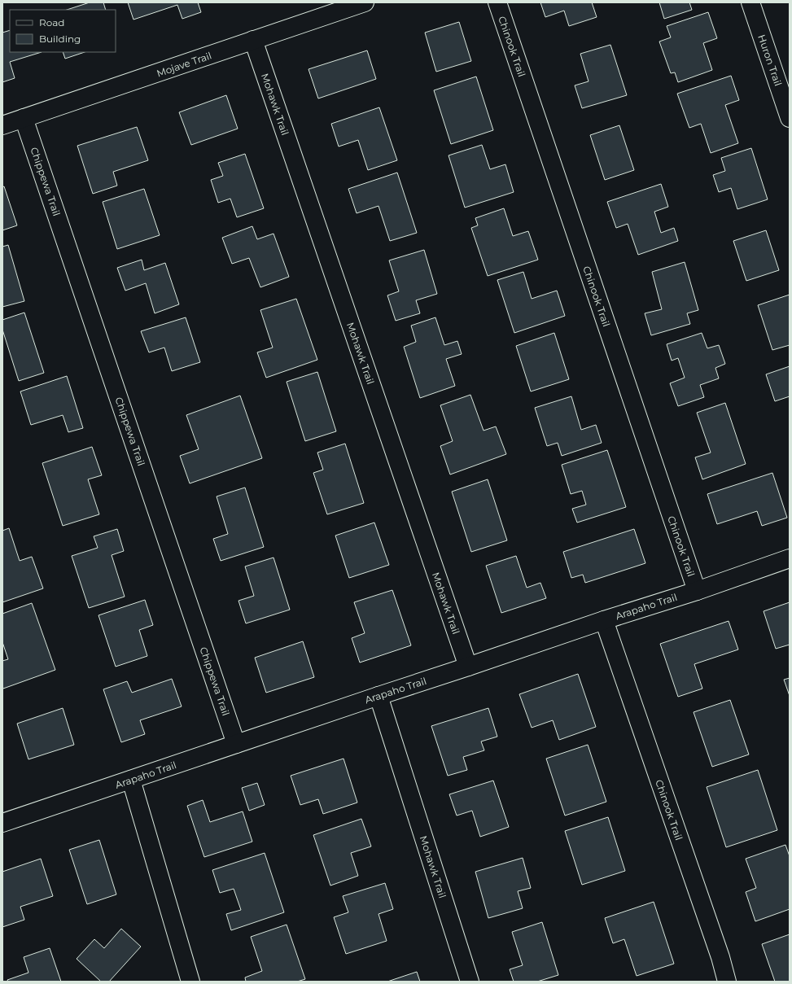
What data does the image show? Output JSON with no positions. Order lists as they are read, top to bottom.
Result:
{
  "streets": {
    "street": [
      "Chinook Trail",
      "Huron Trail",
      "Mojave Trail",
      "Mohawk Trail",
      "Chippewa Trail",
      "Arapaho Trail"
    ]
  },
  "crossings": [
    ["Chinook Trail", "Arapaho Trail"],
    ["Mojave Trail", "Mohawk Trail"],
    ["Mojave Trail", "Chippewa Trail"],
    ["Mohawk Trail", "Arapaho Trail"],
    ["Chippewa Trail", "Arapaho Trail"]
  ],
  "legend": ["Road", "Building"]
}
